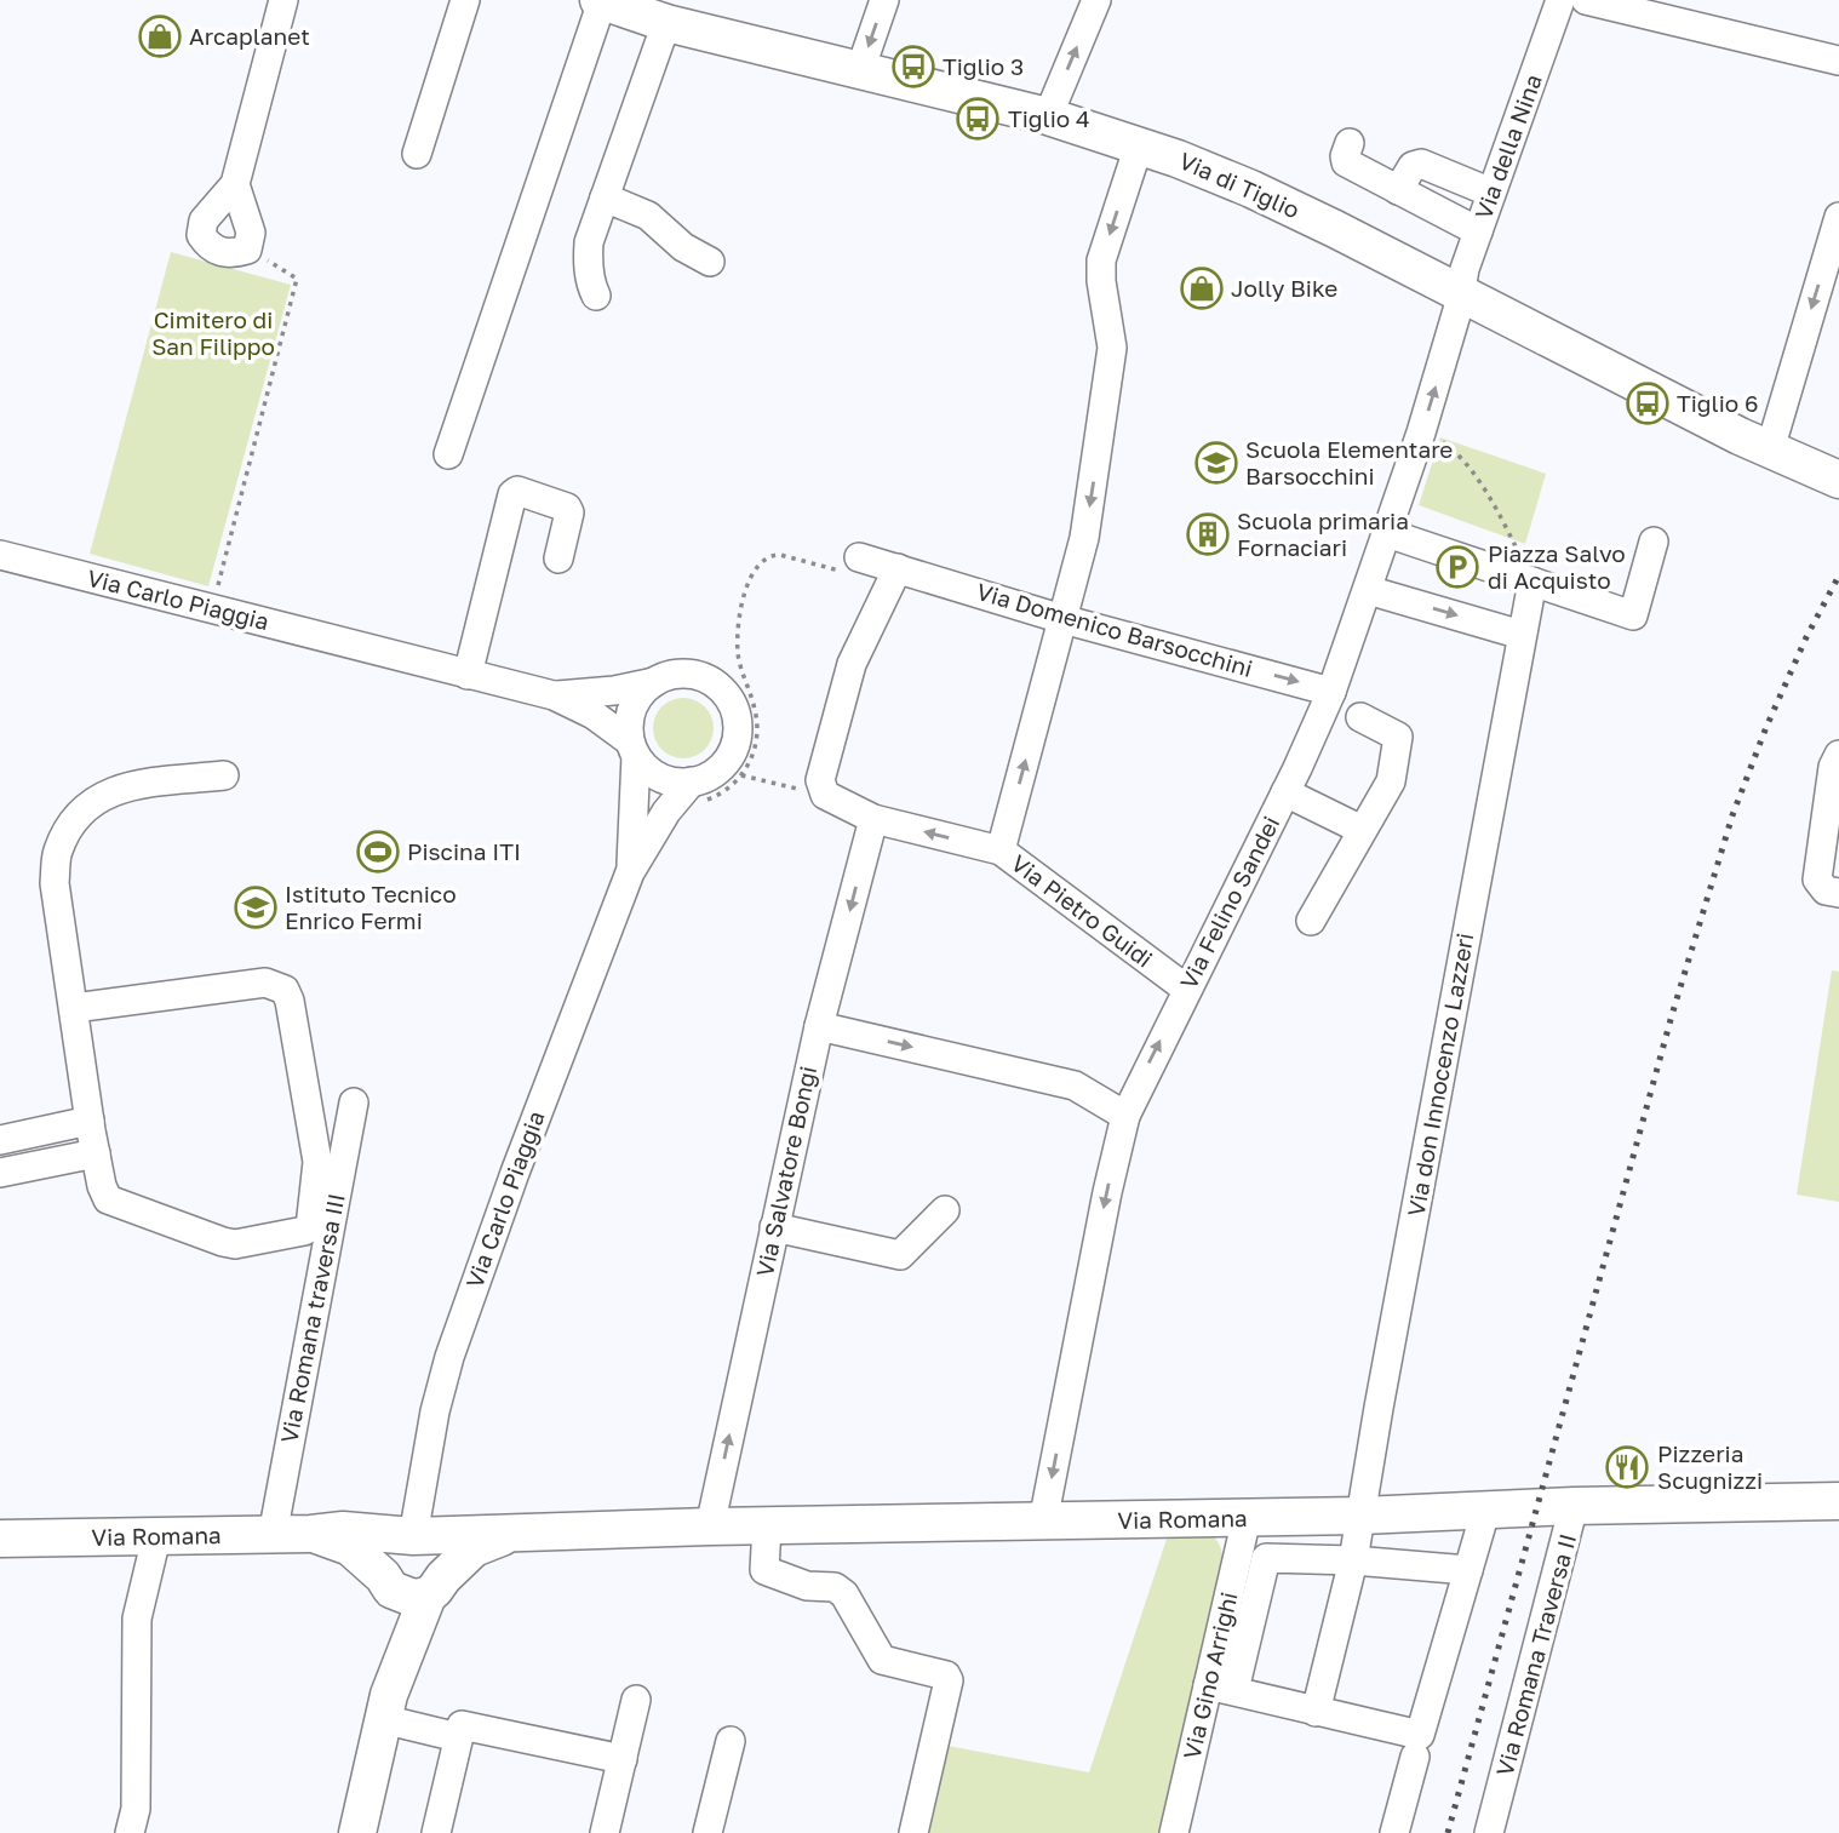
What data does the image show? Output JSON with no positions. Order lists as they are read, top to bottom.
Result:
{
  "streets": {
    "main road": ["Via di Tiglio", "Via Romana"],
    "street": [
      "Via della Nina",
      "Via Carlo Piaggia",
      "Via Domenico Barsocchini",
      "Via Felino Sandei",
      "Via Pietro Guidi",
      "Via don Innocenzo Lazzeri",
      "Via Salvatore Bongi",
      "Via Romana traversa III",
      "Via Romana Traversa II",
      "Via Gino Arrighi"
    ]
  },
  "crossings": [
    ["Via della Nina", "Via di Tiglio"],
    ["Via della Nina", "Via Felino Sandei"],
    ["Via di Tiglio", "Via Felino Sandei"],
    ["Via Carlo Piaggia", "Via Romana"],
    ["Via Domenico Barsocchini", "Via Felino Sandei"],
    ["Via Felino Sandei", "Via Pietro Guidi"],
    ["Via Felino Sandei", "Via Romana"],
    ["Via Pietro Guidi", "Via Salvatore Bongi"],
    ["Via don Innocenzo Lazzeri", "Via Romana"],
    ["Via Salvatore Bongi", "Via Romana"],
    ["Via Romana traversa III", "Via Romana"],
    ["Via Romana", "Via Romana Traversa II"],
    ["Via Romana", "Via Gino Arrighi"]
  ],
  "one_way": ["Via Domenico Barsocchini"],
  "parks": ["Cimitero di San Filippo"],
  "places": {
    "shop": ["Arcaplanet", "Jolly Bike"],
    "bus stop": ["Tiglio 3", "Tiglio 4", "Tiglio 6"],
    "school or university": ["Scuola Elementare Barsocchini", "Istituto Tecnico Enrico Fermi"],
    "building": ["Scuola primaria Fornaciari"],
    "parking": ["Piazza Salvo di Acquisto"],
    "sports": ["Piscina ITI"],
    "restaurant": ["Pizzeria Scugnizzi"]
  }
}
